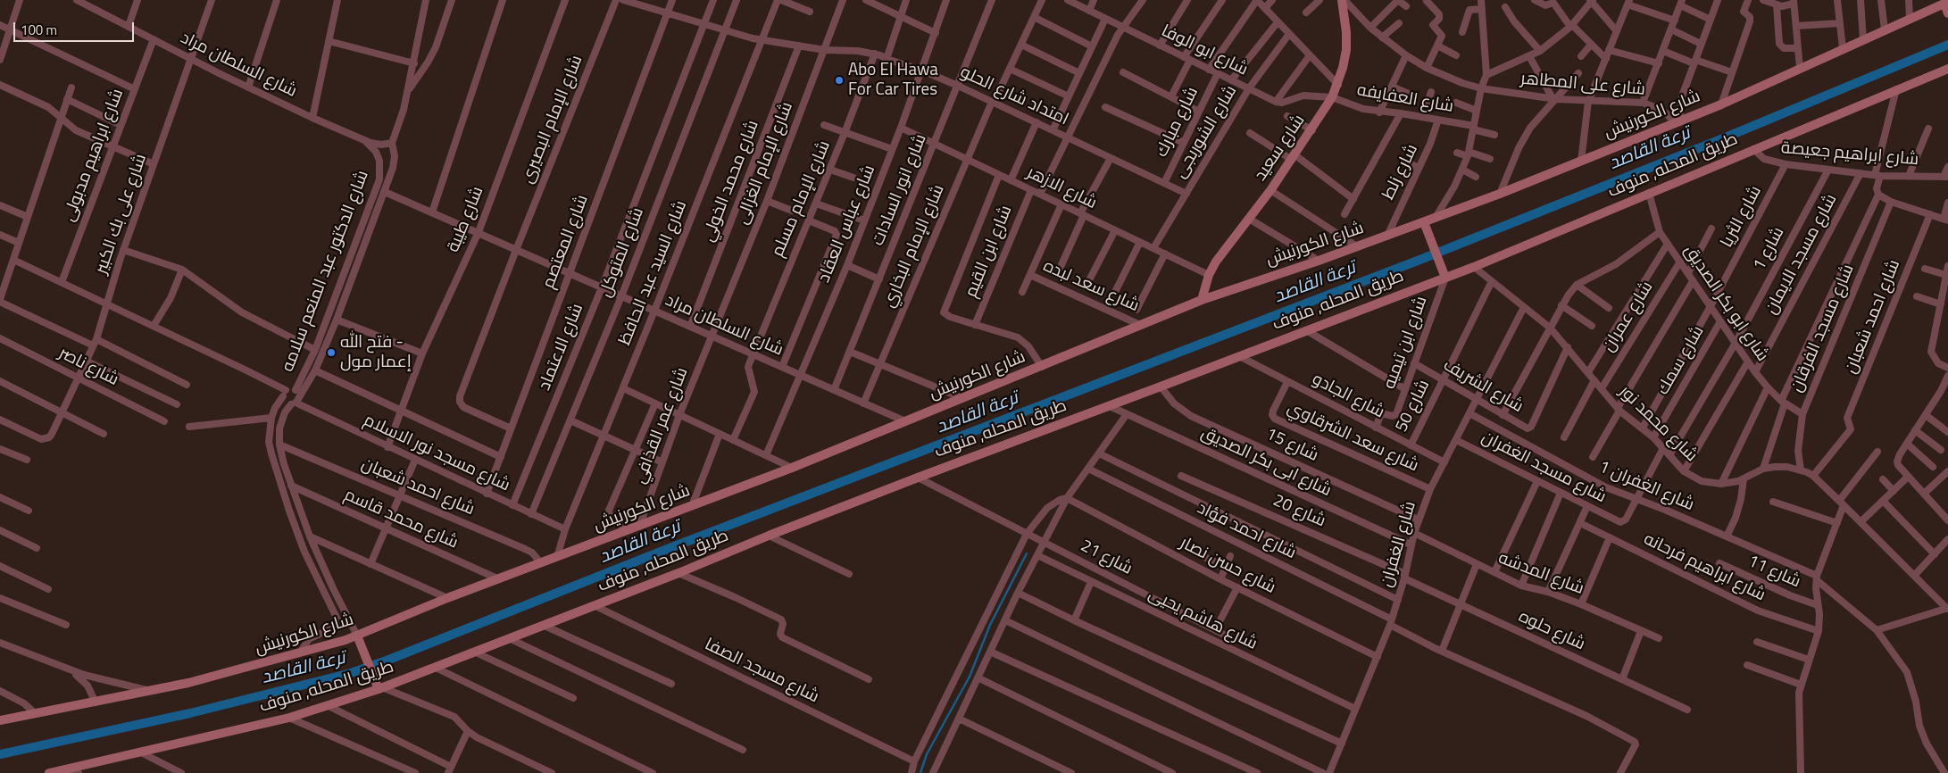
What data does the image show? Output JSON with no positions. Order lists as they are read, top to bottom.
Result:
{
  "streets": {
    "main road": ["شارع الكورنيش", "شارع سعيد", "طريق المحله, منوف"],
    "street": [
      "شارع ابو الوفا",
      "شارع السلطان مراد",
      "شارع على المطاهر",
      "امتداد شارع الحلو",
      "شارع العفايفه",
      "شارع الإمام البصيرى",
      "شارع مبارك",
      "شارع الشوربجى",
      "شارع ابراهيم جعيصة",
      "شارع ابراهيم مدبولى",
      "شارع الإمام الغزالى",
      "شارع زلط",
      "شارع محمد الخولي",
      "شارع الازهر",
      "شارع انور السادات",
      "شارع الإمام مسلم",
      "شارع على بك الكبير",
      "شارع الثريا",
      "شارع طيبة",
      "شارع عباس العقاد",
      "شارع المعتصم",
      "شارع الإمام البخاري",
      "شارع 1",
      "شارع ابن القيم",
      "شارع المتوكل",
      "شارع مسجد الايمان",
      "شارع الدكتور عبد المنعم سلامه",
      "شارع السيد عبد الحافظ",
      "شارع سعد لبده",
      "شارع ابو بكر الصديق",
      "شارع عمران",
      "شارع احمد شعبان",
      "شارع مسجد الفرقان",
      "شارع ابن تيميه",
      "شارع الاعتماد",
      "شارع سمك",
      "شارع ناصر",
      "شارع الشريف",
      "شارع الجادو",
      "شارع 50",
      "شارع محمد نور",
      "شارع عمر القذافي",
      "شارع سعد الشرقاوي",
      "شارع 15",
      "شارع مسجد نور الاسلام",
      "شارع ابى بكر الصديق",
      "شارع مسجد الغفران",
      "شارع الغفران 1",
      "شارع 20",
      "شارع محمد قاسم",
      "شارع احمد فؤاد",
      "شارع الغفران",
      "شارع 21",
      "شارع حسن نصار",
      "شارع ابراهيم فرحانه",
      "شارع 11",
      "شارع المدشه",
      "شارع هاشم يحيى",
      "شارع حلوه",
      "شارع مسجد الصفا"
    ]
  },
  "crossings": [
    ["شارع ابو الوفا", "شارع مبارك"],
    ["شارع ابو الوفا", "شارع الشوربجى"],
    ["شارع السلطان مراد", "شارع الكورنيش"],
    ["شارع السلطان مراد", "شارع الإمام البصيرى"],
    ["شارع السلطان مراد", "شارع ابراهيم مدبولى"],
    ["شارع السلطان مراد", "شارع الإمام الغزالى"],
    ["شارع السلطان مراد", "شارع محمد الخولي"],
    ["شارع السلطان مراد", "شارع انور السادات"],
    ["شارع السلطان مراد", "شارع الإمام مسلم"],
    ["شارع السلطان مراد", "شارع على بك الكبير"],
    ["شارع السلطان مراد", "شارع طيبة"],
    ["شارع السلطان مراد", "شارع عباس العقاد"],
    ["شارع السلطان مراد", "شارع المعتصم"],
    ["شارع السلطان مراد", "شارع الإمام البخاري"],
    ["شارع السلطان مراد", "شارع المتوكل"],
    ["شارع السلطان مراد", "شارع الدكتور عبد المنعم سلامه"],
    ["شارع السلطان مراد", "شارع السيد عبد الحافظ"],
    ["شارع السلطان مراد", "شارع الاعتماد"],
    ["شارع السلطان مراد", "شارع عمر القذافي"],
    ["شارع على المطاهر", "شارع الكورنيش"],
    ["شارع على المطاهر", "شارع سعيد"],
    ["امتداد شارع الحلو", "شارع مبارك"],
    ["امتداد شارع الحلو", "شارع الشوربجى"],
    ["امتداد شارع الحلو", "شارع الإمام الغزالى"],
    ["امتداد شارع الحلو", "شارع محمد الخولي"],
    ["امتداد شارع الحلو", "شارع انور السادات"],
    ["امتداد شارع الحلو", "شارع الإمام مسلم"],
    ["امتداد شارع الحلو", "شارع عباس العقاد"],
    ["امتداد شارع الحلو", "شارع المعتصم"],
    ["امتداد شارع الحلو", "شارع الإمام البخاري"],
    ["امتداد شارع الحلو", "شارع المتوكل"],
    ["امتداد شارع الحلو", "شارع السيد عبد الحافظ"],
    ["امتداد شارع الحلو", "شارع الاعتماد"],
    ["شارع العفايفه", "شارع سعيد"],
    ["شارع العفايفه", "شارع زلط"],
    ["شارع الكورنيش", "شارع سعيد"],
    ["شارع الكورنيش", "شارع زلط"],
    ["شارع الكورنيش", "شارع الدكتور عبد المنعم سلامه"],
    ["شارع الكورنيش", "شارع السيد عبد الحافظ"],
    ["شارع الكورنيش", "شارع سعد لبده"],
    ["شارع الكورنيش", "شارع احمد شعبان"],
    ["شارع الكورنيش", "شارع عمر القذافي"],
    ["شارع الكورنيش", "شارع محمد قاسم"],
    ["شارع الإمام البصيرى", "شارع المعتصم"],
    ["شارع الشوربجى", "شارع الازهر"],
    ["شارع سعيد", "شارع الازهر"],
    ["شارع ابراهيم جعيصة", "طريق المحله, منوف"],
    ["شارع ابراهيم جعيصة", "شارع الثريا"],
    ["شارع ابراهيم جعيصة", "شارع 1"],
    ["شارع ابراهيم جعيصة", "شارع مسجد الايمان"],
    ["شارع الإمام الغزالى", "شارع عمر القذافي"],
    ["طريق المحله, منوف", "شارع ابو بكر الصديق"],
    ["طريق المحله, منوف", "شارع ابن تيميه"],
    ["طريق المحله, منوف", "شارع الجادو"],
    ["طريق المحله, منوف", "شارع محمد نور"],
    ["طريق المحله, منوف", "شارع 15"],
    ["طريق المحله, منوف", "شارع ابى بكر الصديق"],
    ["طريق المحله, منوف", "شارع 21"],
    ["طريق المحله, منوف", "شارع مسجد الصفا"],
    ["شارع الازهر", "شارع انور السادات"],
    ["شارع الازهر", "شارع عباس العقاد"],
    ["شارع الازهر", "شارع الإمام البخاري"],
    ["شارع الازهر", "شارع ابن القيم"],
    ["شارع على بك الكبير", "شارع ناصر"],
    ["شارع الثريا", "شارع ابو بكر الصديق"],
    ["شارع الثريا", "شارع محمد نور"],
    ["شارع طيبة", "شارع مسجد نور الاسلام"],
    ["شارع المعتصم", "شارع مسجد نور الاسلام"],
    ["شارع 1", "شارع ابو بكر الصديق"],
    ["شارع 1", "شارع محمد نور"],
    ["شارع المتوكل", "شارع مسجد نور الاسلام"],
    ["شارع مسجد الايمان", "شارع ابو بكر الصديق"],
    ["شارع الدكتور عبد المنعم سلامه", "شارع احمد شعبان"],
    ["شارع الدكتور عبد المنعم سلامه", "شارع مسجد نور الاسلام"],
    ["شارع الدكتور عبد المنعم سلامه", "شارع محمد قاسم"],
    ["شارع السيد عبد الحافظ", "شارع مسجد نور الاسلام"],
    ["شارع ابو بكر الصديق", "شارع عمران"],
    ["شارع ابو بكر الصديق", "شارع مسجد الفرقان"],
    ["شارع ابو بكر الصديق", "شارع سمك"],
    ["شارع عمران", "شارع محمد نور"],
    ["شارع احمد شعبان", "شارع محمد نور"],
    ["شارع مسجد الفرقان", "شارع محمد نور"],
    ["شارع ابن تيميه", "شارع الشريف"],
    ["شارع ابن تيميه", "شارع الجادو"],
    ["شارع الاعتماد", "شارع مسجد نور الاسلام"],
    ["شارع سمك", "شارع محمد نور"],
    ["شارع الشريف", "شارع 50"],
    ["شارع الشريف", "شارع محمد نور"],
    ["شارع الشريف", "شارع الغفران"],
    ["شارع الجادو", "شارع 50"],
    ["شارع الجادو", "شارع سعد الشرقاوي"],
    ["شارع الجادو", "شارع الغفران"],
    ["شارع 50", "شارع محمد نور"],
    ["شارع محمد نور", "شارع الغفران"],
    ["شارع سعد الشرقاوي", "شارع الغفران"],
    ["شارع 15", "شارع الغفران"],
    ["شارع ابى بكر الصديق", "شارع الغفران"],
    ["شارع مسجد الغفران", "شارع الغفران 1"],
    ["شارع مسجد الغفران", "شارع الغفران"],
    ["شارع الغفران 1", "شارع الغفران"],
    ["شارع 20", "شارع الغفران"],
    ["شارع 20", "شارع حلوه"],
    ["شارع احمد فؤاد", "شارع الغفران"],
    ["شارع الغفران", "شارع حسن نصار"],
    ["شارع الغفران", "شارع المدشه"],
    ["شارع الغفران", "شارع هاشم يحيى"],
    ["شارع الغفران", "شارع حلوه"]
  ],
  "water": ["ترعة القاصد"],
  "places": ["Abo El Hawa For Car Tires", "فتح الله - إعمار مول"],
  "scale_bar": "100 m"
}
